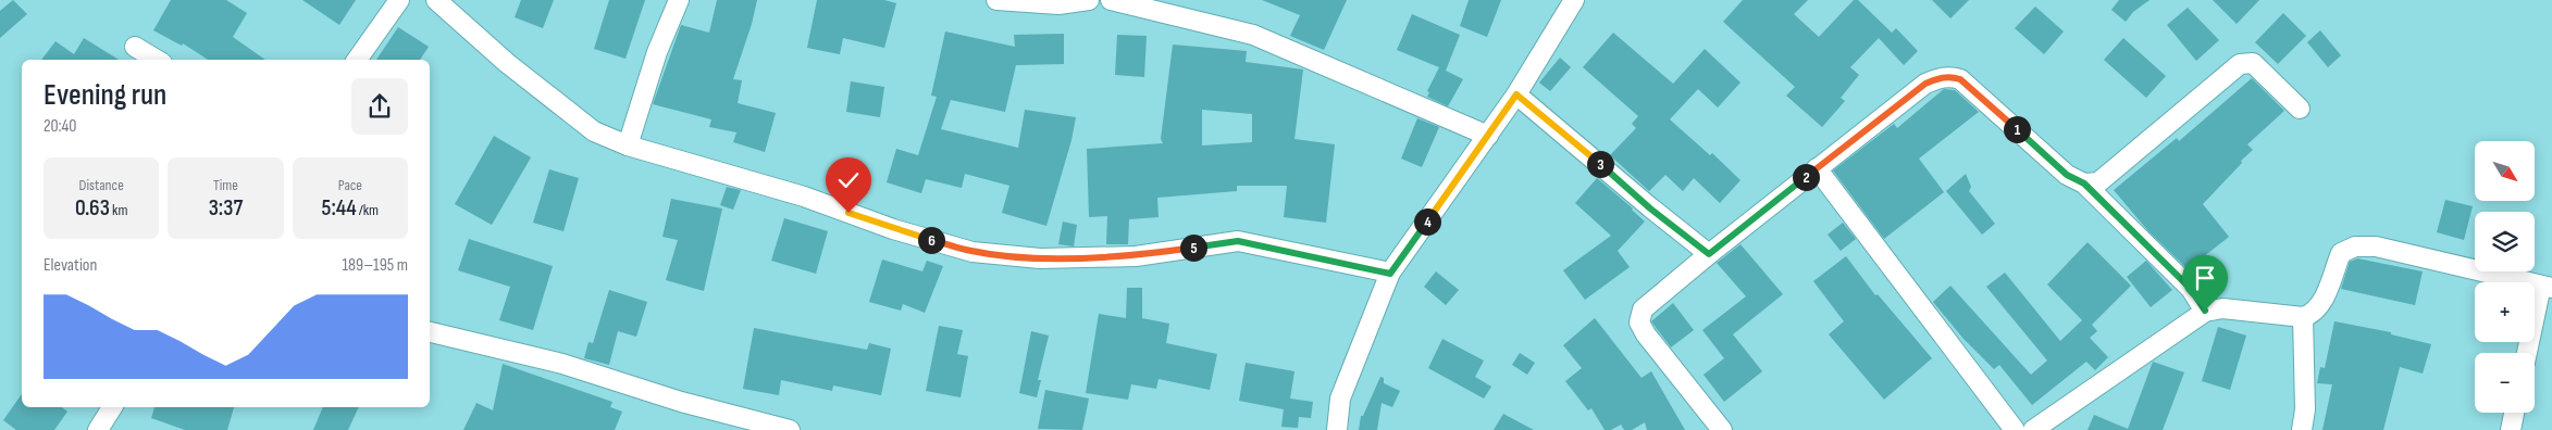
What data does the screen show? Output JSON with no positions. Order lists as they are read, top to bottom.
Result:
{
  "north": "bottom right",
  "page": {
    "heading": ["Evening run", "20:40"],
    "pins": [
      "1",
      "3",
      "2",
      "4",
      "6",
      "5"
    ],
    "map_buttons": ["+", "−"],
    "stats": [
      ["Distance", "0.63 km"],
      ["Time", "3:37"],
      ["Pace", "5:44 /km"]
    ],
    "chart": ["Elevation", "189–195 m"]
  }
}
